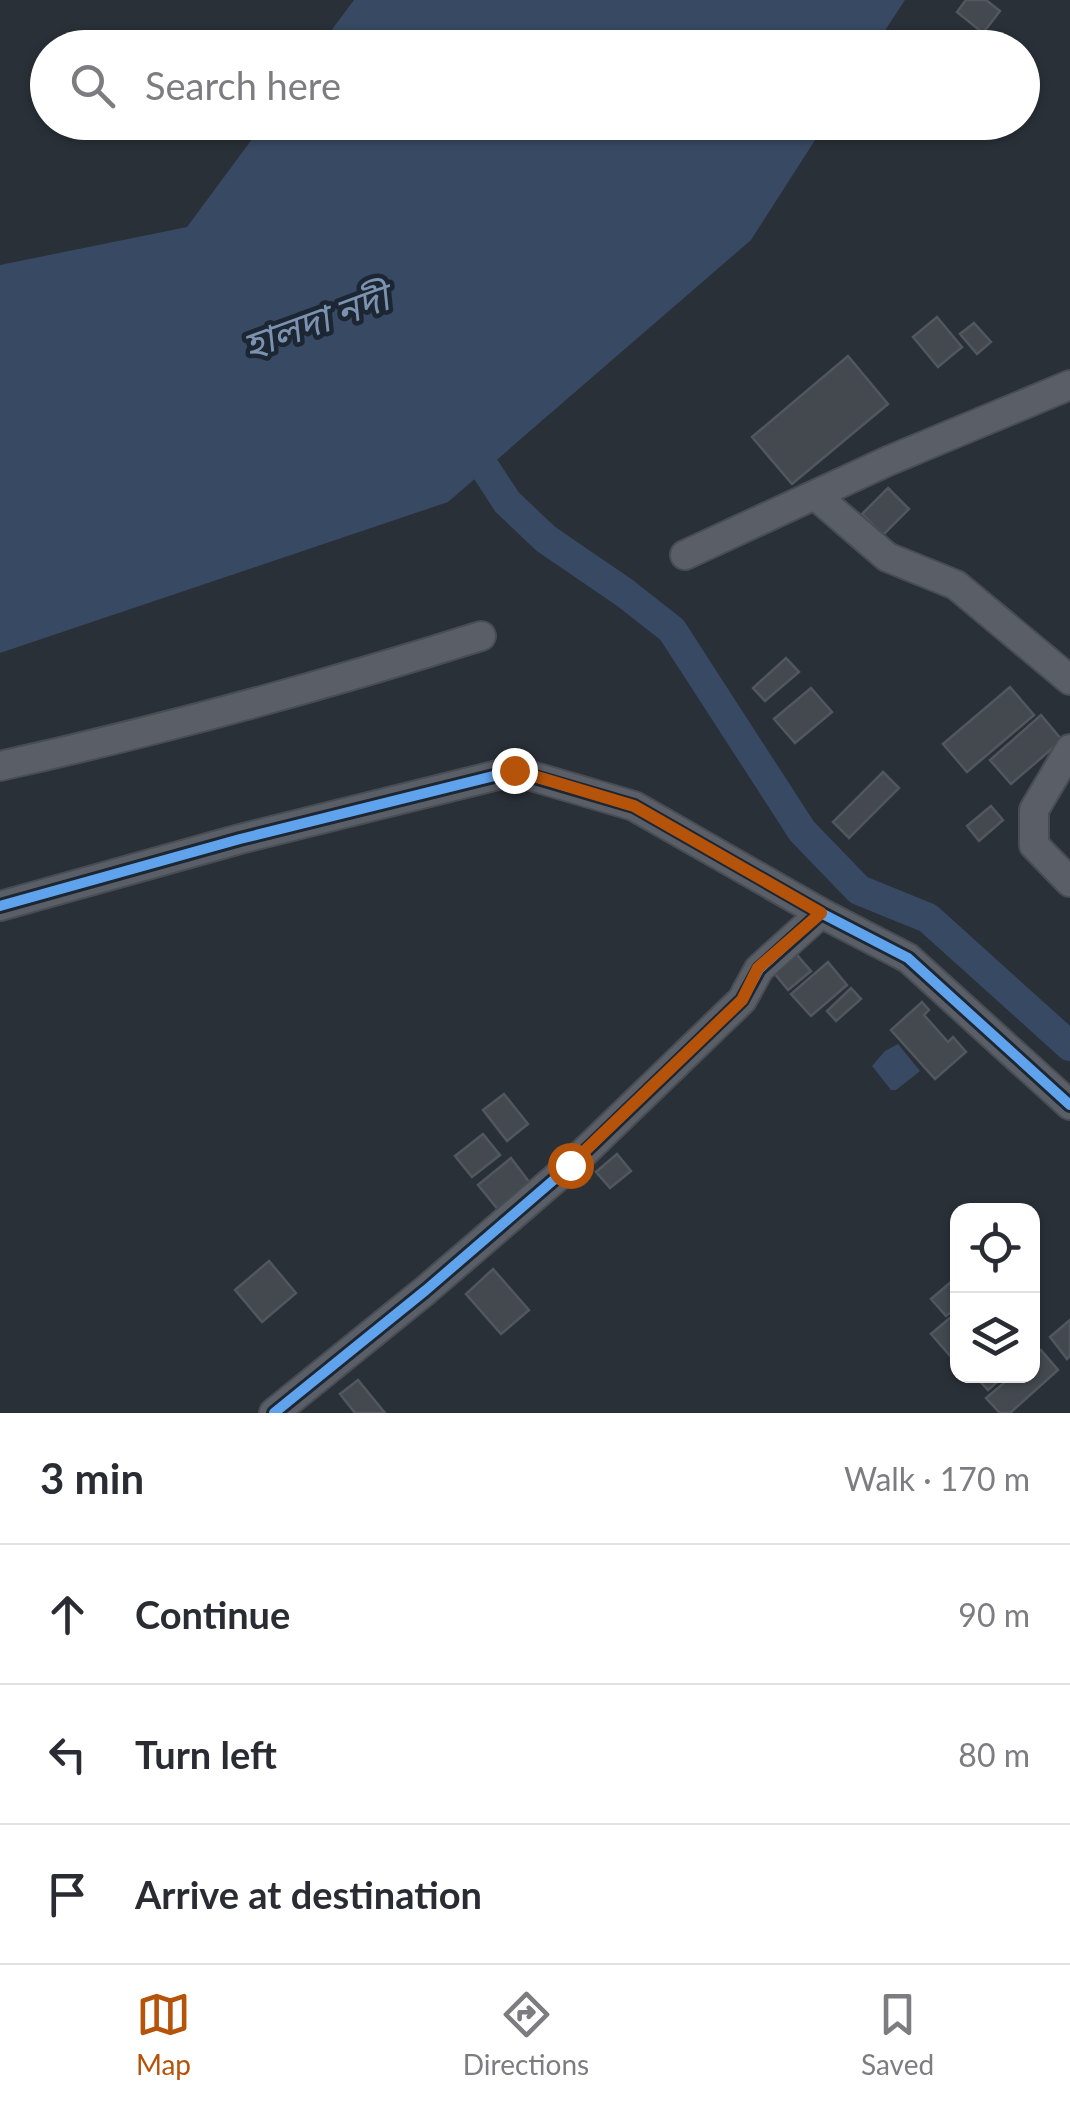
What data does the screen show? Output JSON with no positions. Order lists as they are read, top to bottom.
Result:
{
  "water": ["হালদা নদী"],
  "page": {
    "search": "Search here",
    "heading": ["3 min", "Walk · 170 m"],
    "list": [
      ["Continue", "90 m"],
      ["Turn left", "80 m"],
      "Arrive at destination"
    ],
    "nav": ["Map", "Directions", "Saved"]
  }
}
